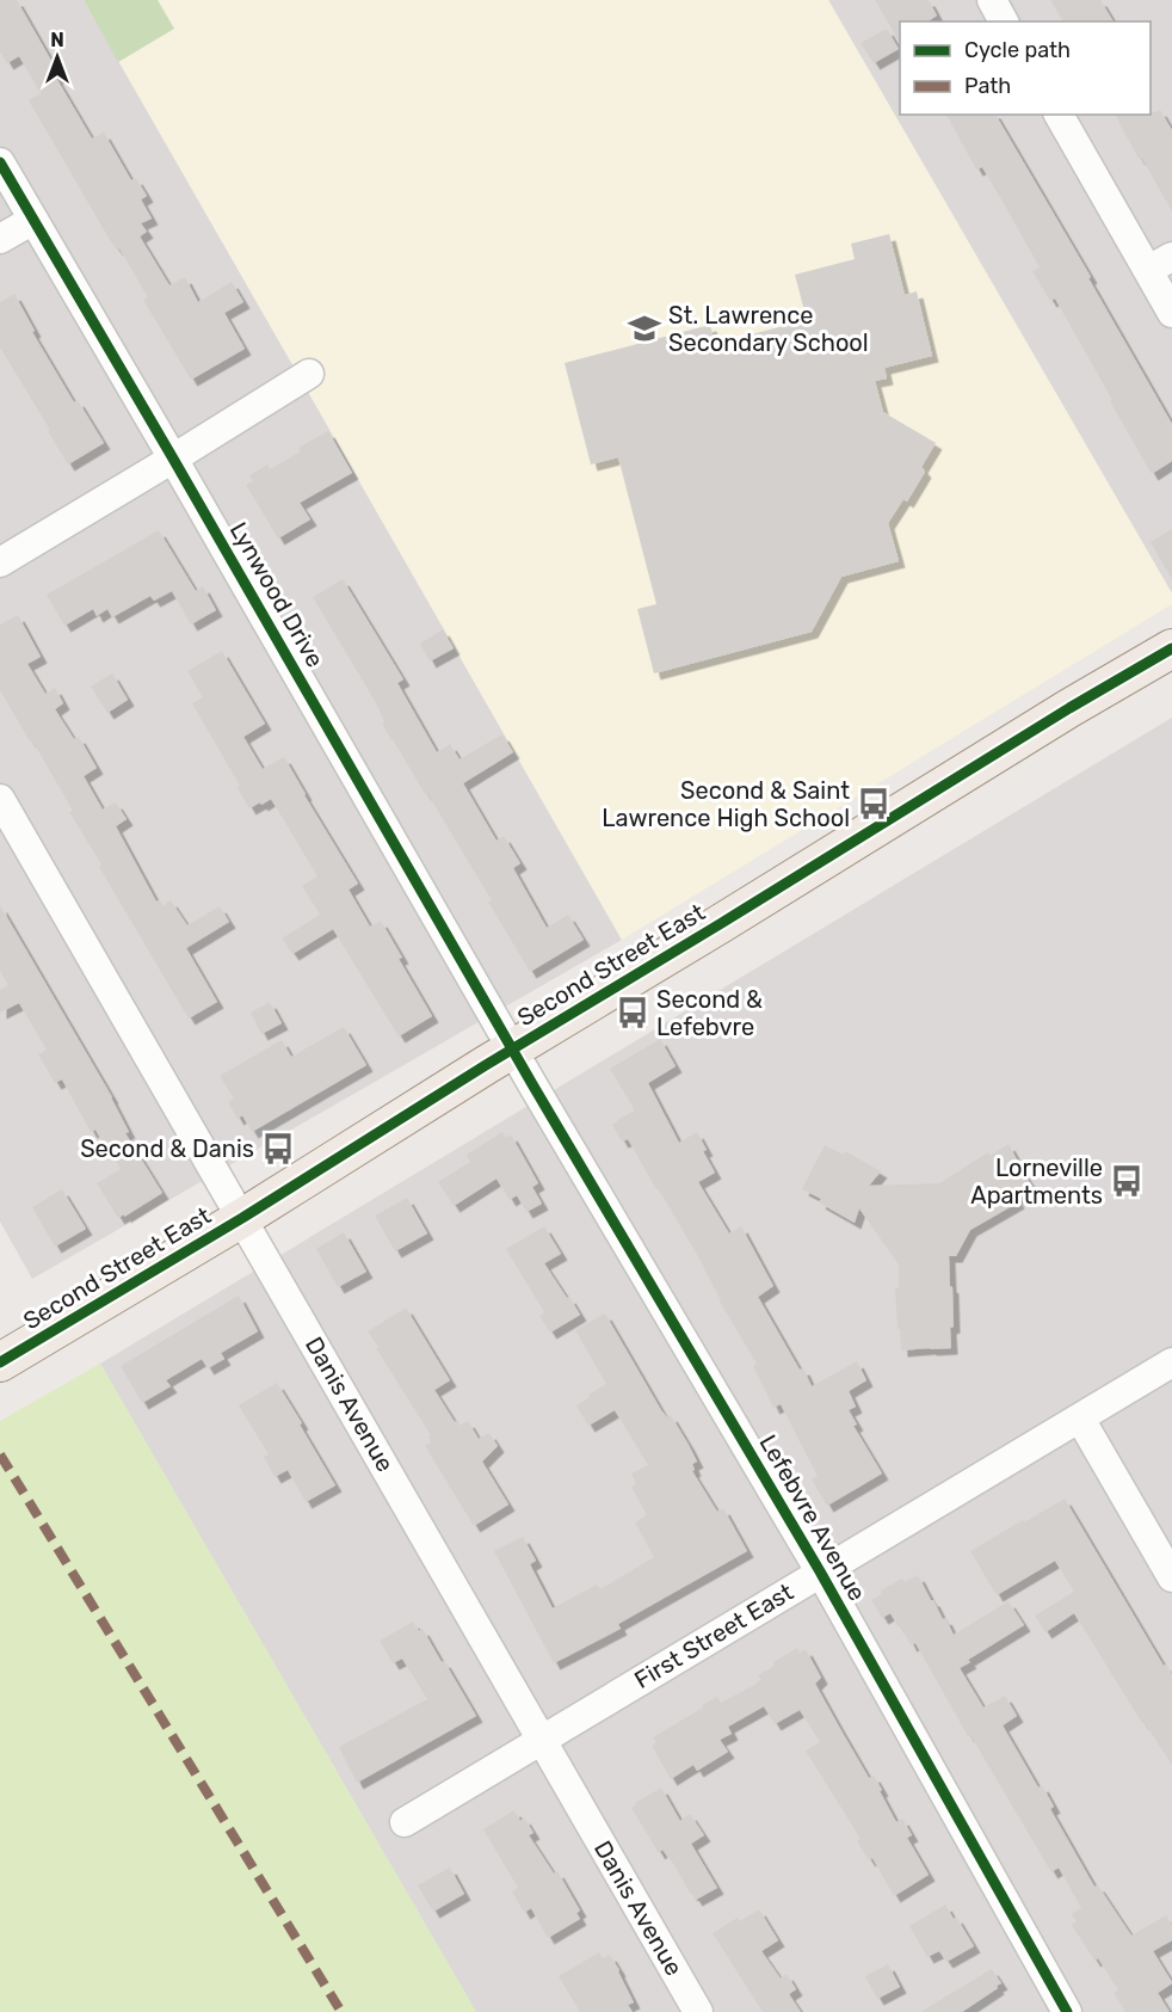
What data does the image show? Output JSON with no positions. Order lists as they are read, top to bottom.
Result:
{
  "streets": {
    "main road": ["Second Street East"],
    "street": [
      "Lynwood Drive",
      "Danis Avenue",
      "Lefebvre Avenue",
      "First Street East"
    ]
  },
  "crossings": [
    ["Lynwood Drive", "Second Street East"],
    ["Lynwood Drive", "Lefebvre Avenue"],
    ["Second Street East", "Danis Avenue"],
    ["Second Street East", "Lefebvre Avenue"],
    ["Danis Avenue", "First Street East"],
    ["Lefebvre Avenue", "First Street East"]
  ],
  "places": {
    "school or university": ["St. Lawrence Secondary School"],
    "bus stop": [
      "Second & Saint Lawrence High School",
      "Second & Lefebvre",
      "Second & Danis",
      "Lorneville Apartments"
    ]
  },
  "legend": ["Cycle path", "Path"],
  "north": "top"
}
